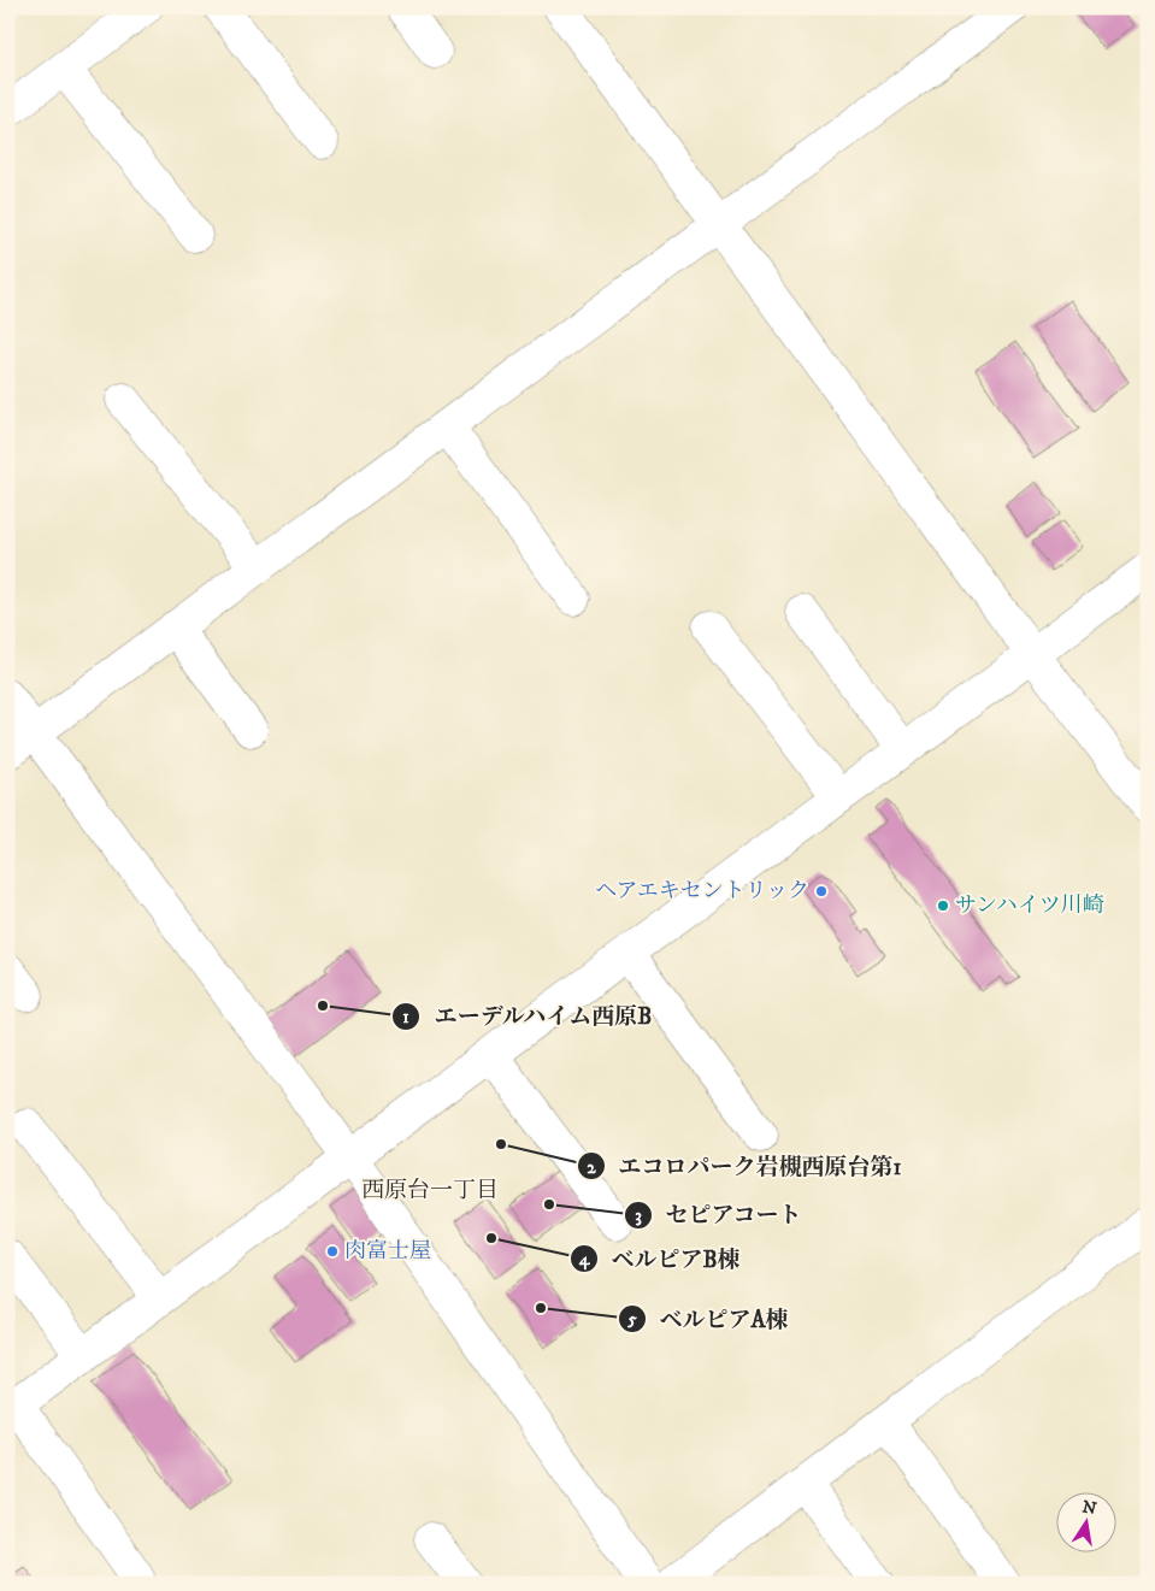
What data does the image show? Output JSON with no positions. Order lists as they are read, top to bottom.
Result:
{
  "districts": ["西原台一丁目"],
  "places": [
    "ヘアエキセントリック",
    "サンハイツ川崎",
    "エーデルハイム西原B",
    "エコロパーク岩槻西原台第1",
    "セピアコート",
    "ベルピアB棟",
    "肉富士屋",
    "ベルピアA棟"
  ],
  "north": "top"
}
